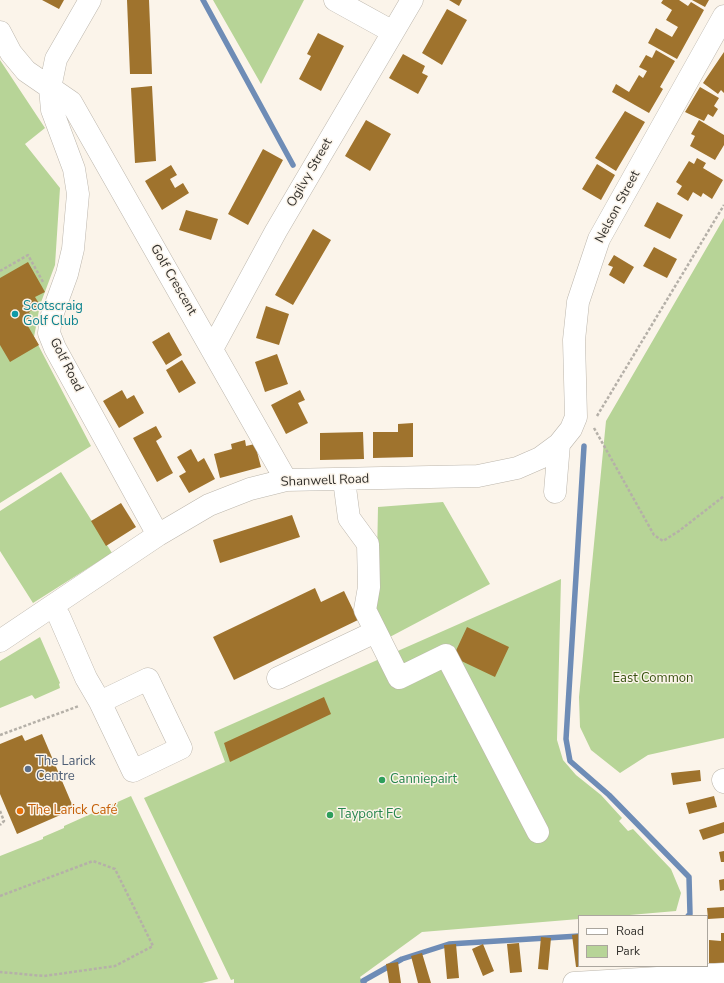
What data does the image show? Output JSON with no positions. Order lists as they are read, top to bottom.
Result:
{
  "streets": {
    "street": [
      "Ogilvy Street",
      "Nelson Street",
      "Golf Crescent",
      "Golf Road",
      "Shanwell Road"
    ]
  },
  "crossings": [
    ["Ogilvy Street", "Golf Crescent"],
    ["Nelson Street", "Shanwell Road"],
    ["Golf Crescent", "Golf Road"],
    ["Golf Crescent", "Shanwell Road"],
    ["Golf Road", "Shanwell Road"]
  ],
  "parks": ["East Common"],
  "places": [
    "Scotscraig Golf Club",
    "The Larick Centre",
    "Canniepairt",
    "The Larick Café",
    "Tayport FC"
  ],
  "legend": ["Road", "Park"]
}
